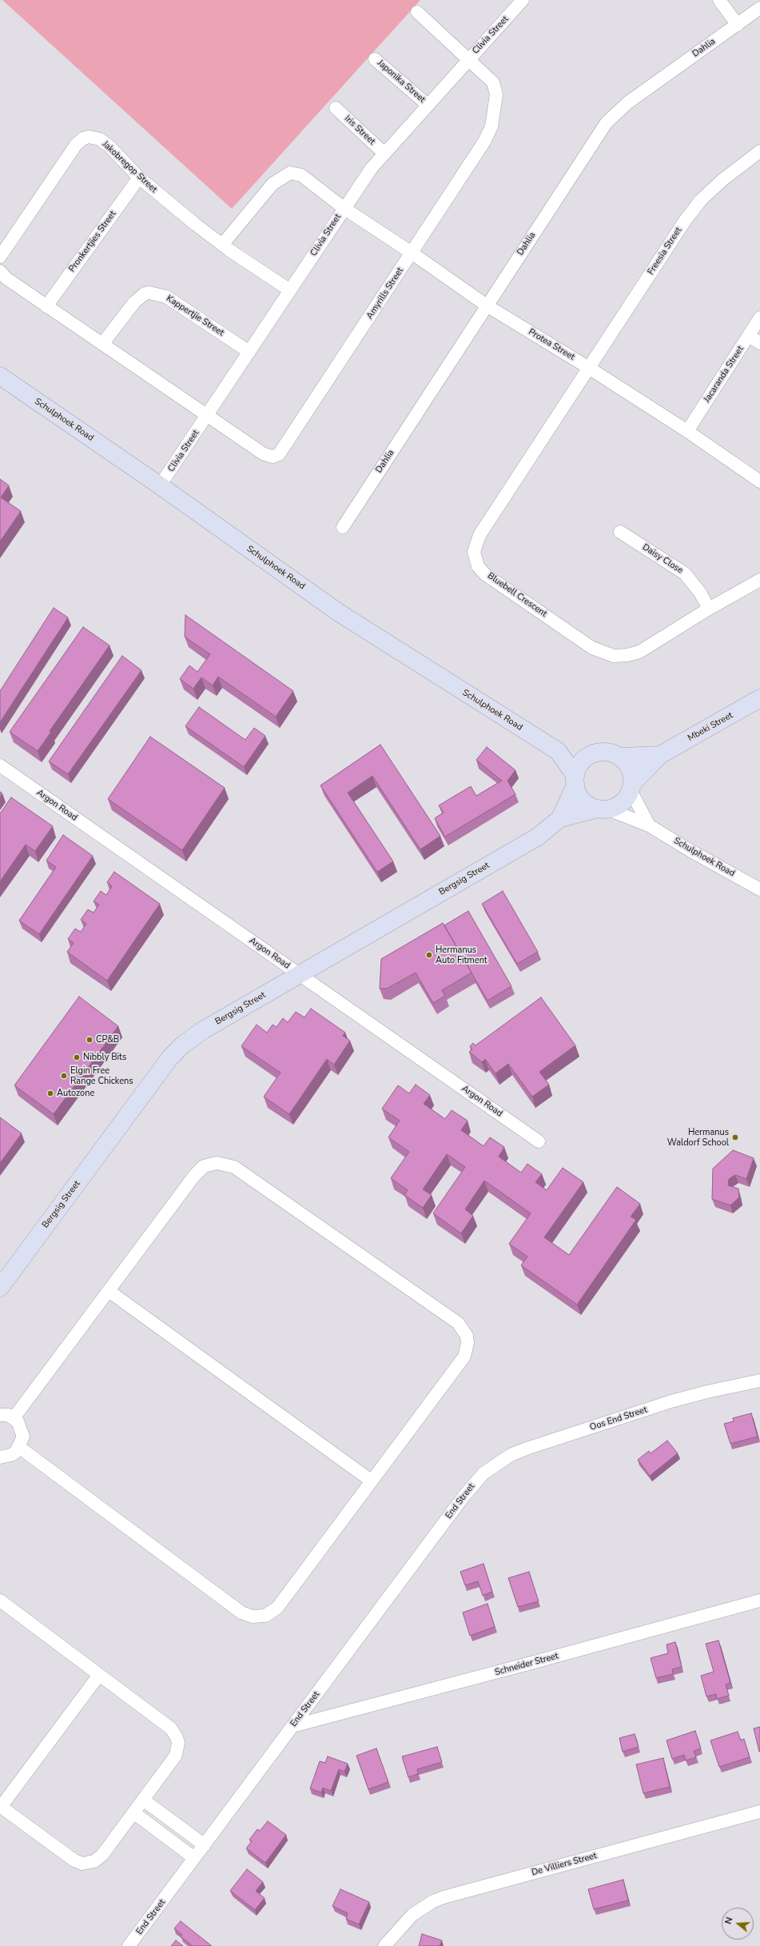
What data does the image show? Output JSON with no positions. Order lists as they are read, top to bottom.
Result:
{
  "streets": {
    "street": [
      "Clivia Street",
      "Dahlia",
      "Japonika Street",
      "Iris Street",
      "Jakobregop Street",
      "Pronkertjies Street",
      "Freesia Street",
      "Amyrills Street",
      "Kappertjie Street",
      "Protea Street",
      "Jacaranda Street",
      "Schulphoek Road",
      "Daisy Close",
      "Bluebell Crescent",
      "Mbeki Street",
      "Argon Road",
      "Bergsig Street",
      "Oos End Street",
      "End Street",
      "Schneider Street",
      "De Villiers Street"
    ]
  },
  "crossings": [
    ["Clivia Street", "Japonika Street"],
    ["Clivia Street", "Iris Street"],
    ["Clivia Street", "Jakobregop Street"],
    ["Clivia Street", "Amyrills Street"],
    ["Clivia Street", "Kappertjie Street"],
    ["Clivia Street", "Protea Street"],
    ["Clivia Street", "Schulphoek Road"],
    ["Dahlia", "Protea Street"],
    ["Jakobregop Street", "Pronkertjies Street"],
    ["Jakobregop Street", "Protea Street"],
    ["Freesia Street", "Protea Street"],
    ["Freesia Street", "Bluebell Crescent"],
    ["Amyrills Street", "Protea Street"],
    ["Protea Street", "Jacaranda Street"],
    ["Protea Street", "Bluebell Crescent"],
    ["Schulphoek Road", "Mbeki Street"],
    ["Schulphoek Road", "Bergsig Street"],
    ["Daisy Close", "Bluebell Crescent"],
    ["Mbeki Street", "Bergsig Street"],
    ["Argon Road", "Bergsig Street"],
    ["Oos End Street", "End Street"],
    ["End Street", "Schneider Street"]
  ],
  "places": [
    "Hermanus Auto Fitment",
    "CP&B",
    "Nibbly Bits",
    "Elgin Free Range Chickens",
    "Autozone",
    "Hermanus Waldorf School"
  ],
  "north": "left"
}
